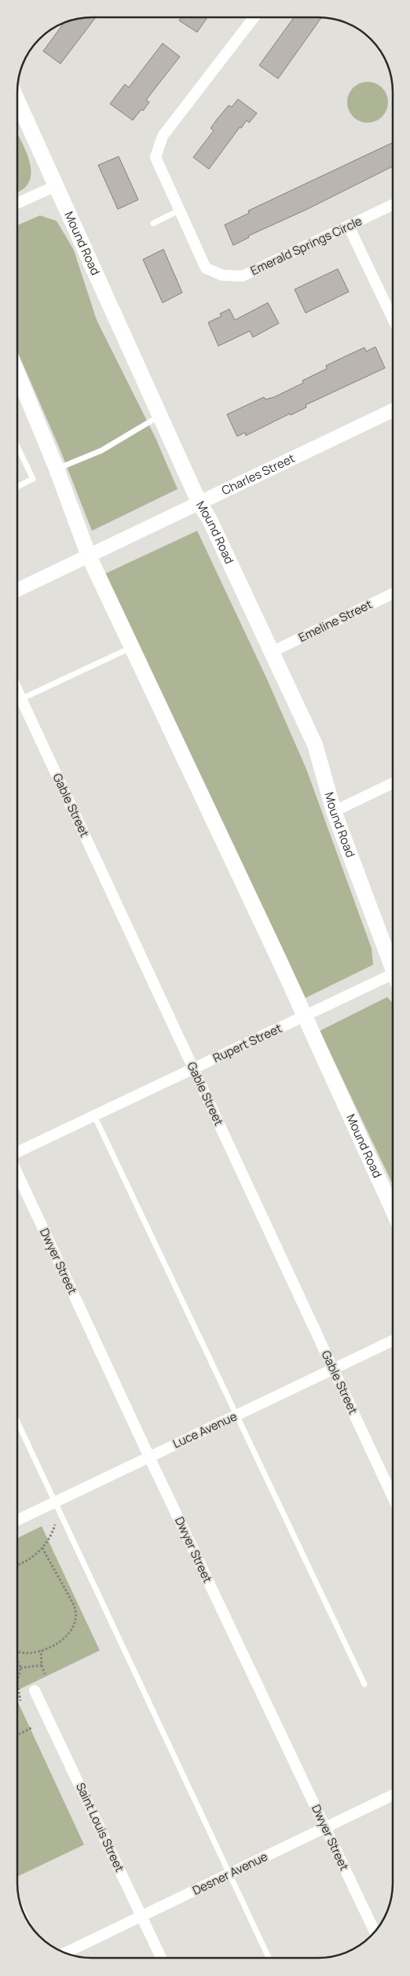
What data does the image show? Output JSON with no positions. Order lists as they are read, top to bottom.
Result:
{
  "streets": {
    "main road": ["Mound Road"],
    "street": [
      "Emerald Springs Circle",
      "Charles Street",
      "Emeline Street",
      "Gable Street",
      "Rupert Street",
      "Dwyer Street",
      "Luce Avenue",
      "Saint Louis Street",
      "Desner Avenue"
    ]
  },
  "crossings": [
    ["Mound Road", "Charles Street"],
    ["Mound Road", "Emeline Street"],
    ["Mound Road", "Rupert Street"],
    ["Gable Street", "Rupert Street"],
    ["Gable Street", "Luce Avenue"],
    ["Dwyer Street", "Luce Avenue"],
    ["Dwyer Street", "Desner Avenue"],
    ["Saint Louis Street", "Desner Avenue"]
  ]
}
